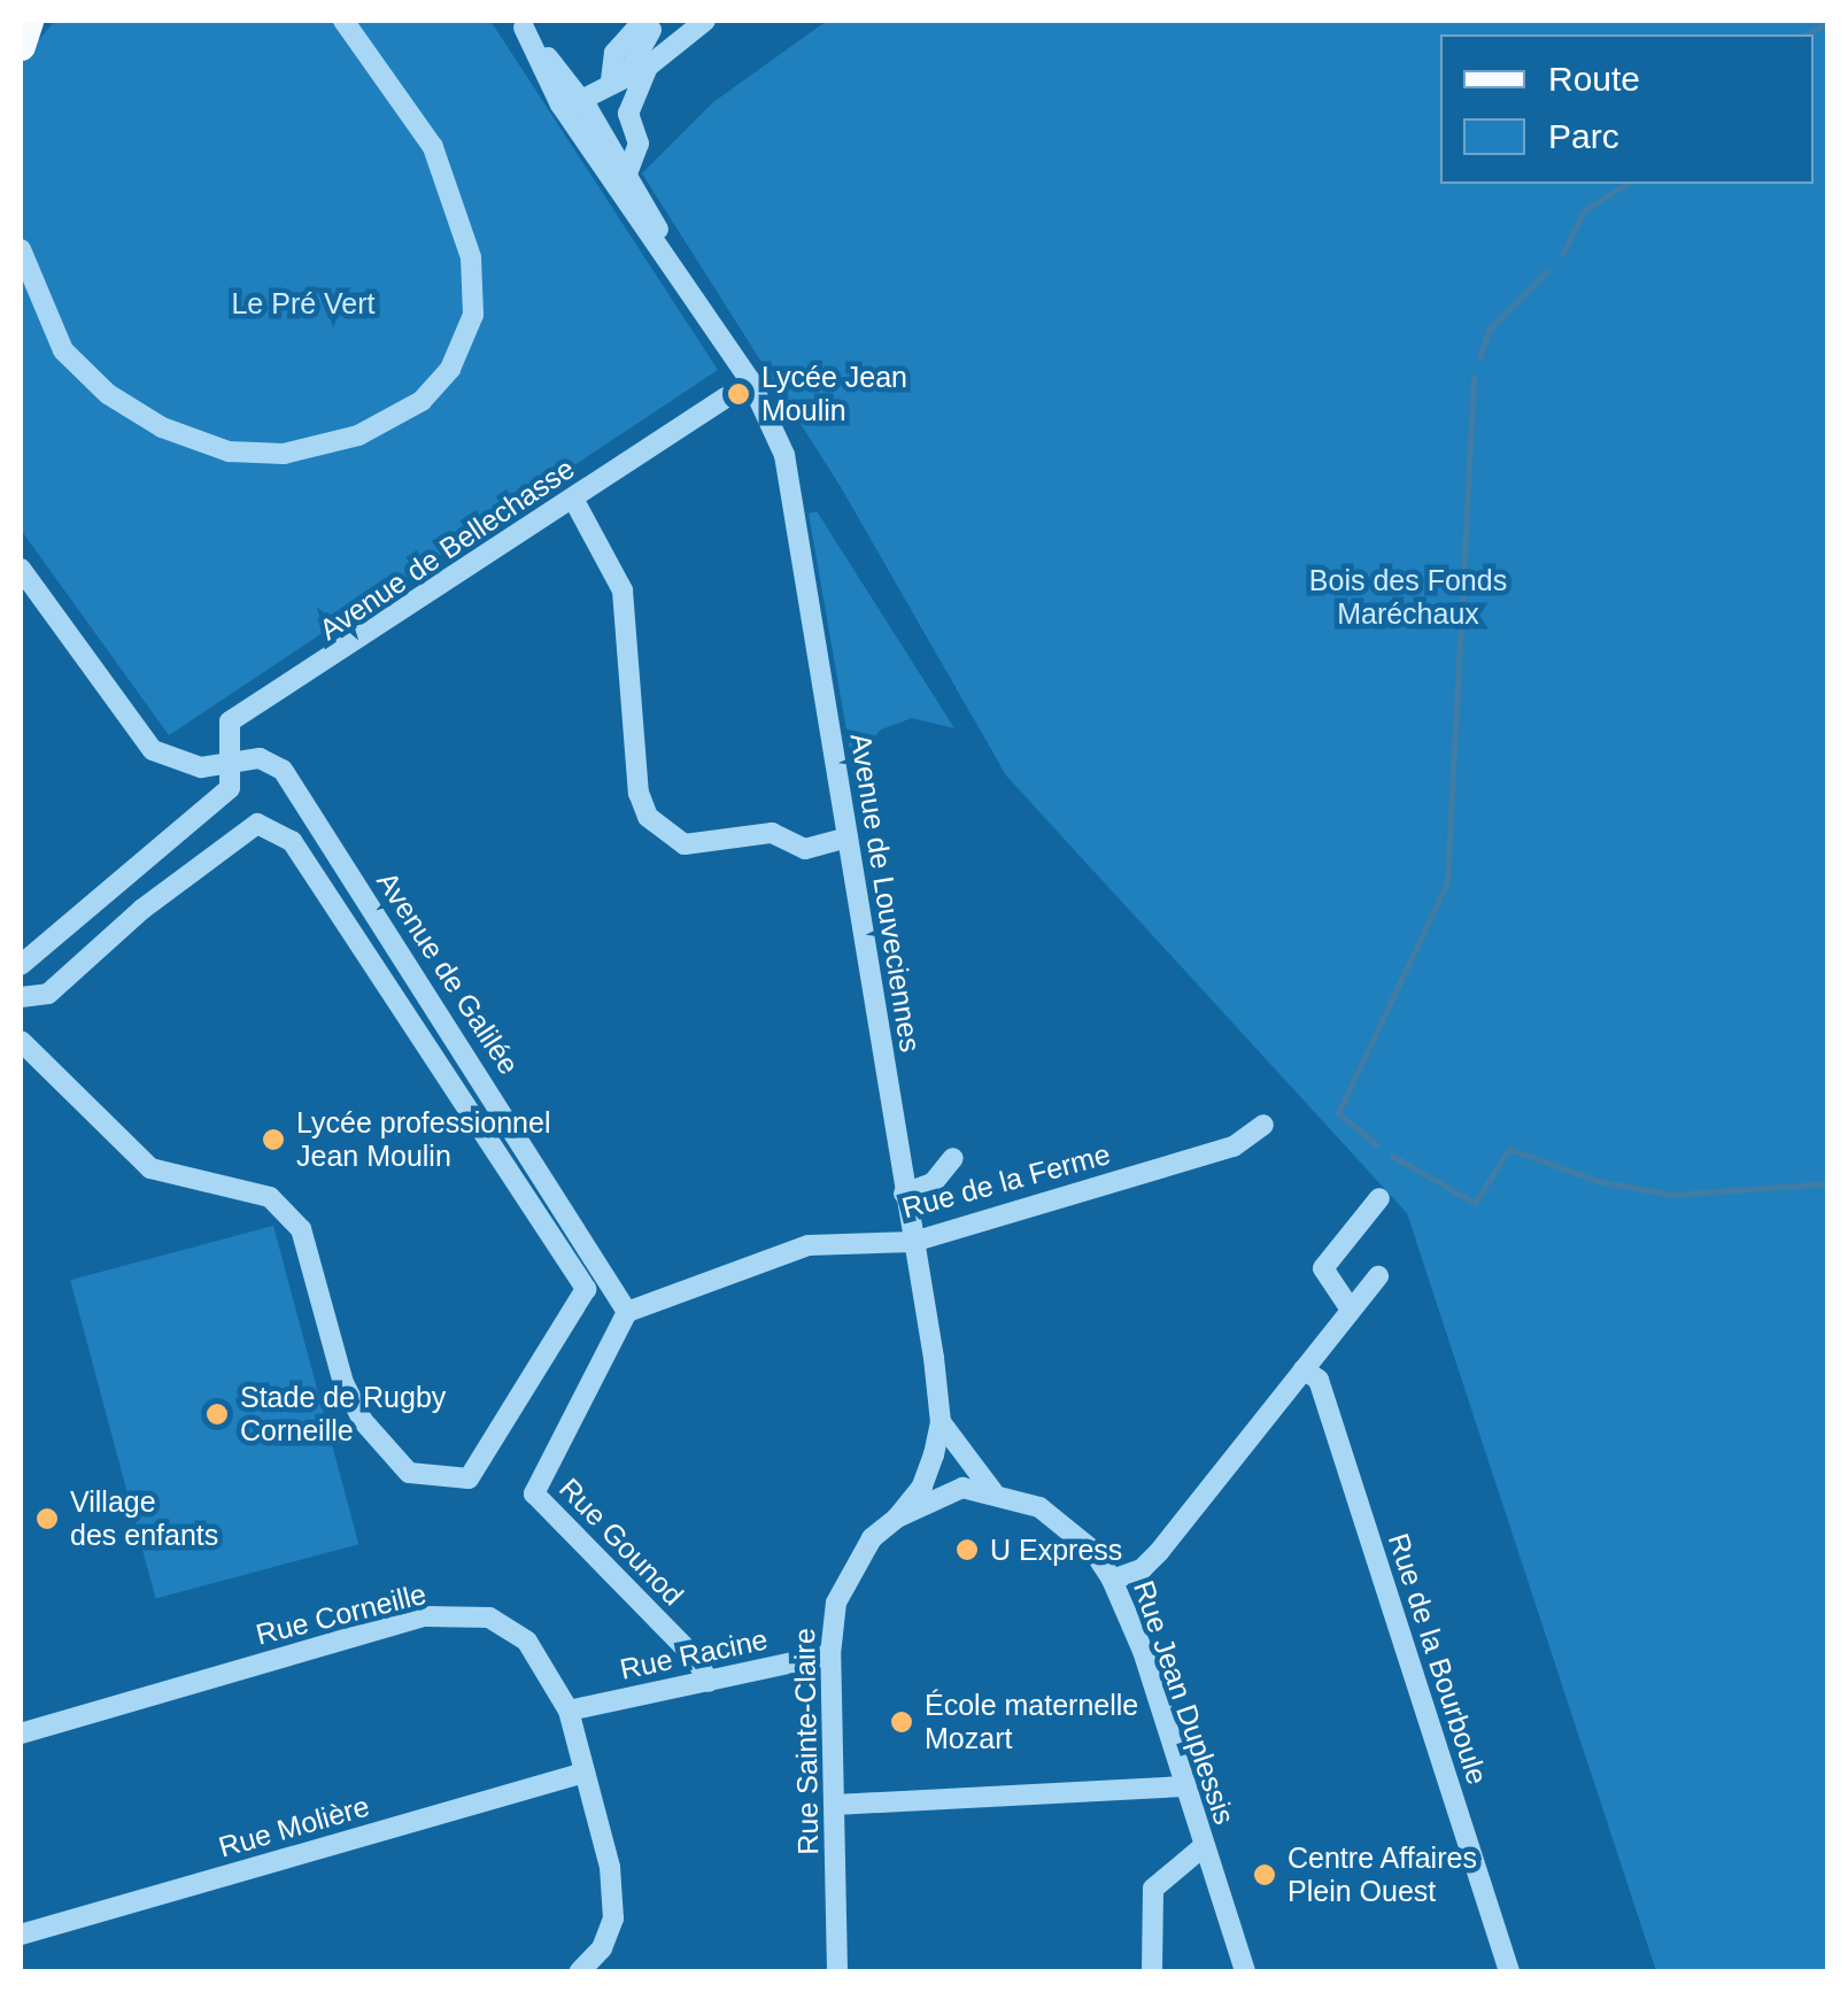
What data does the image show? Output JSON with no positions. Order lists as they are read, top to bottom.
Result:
{
  "streets": {
    "street": [
      "Avenue de Bellechasse",
      "Avenue de Louveciennes",
      "Avenue de Galilée",
      "Rue de la Ferme",
      "Rue Gounod",
      "Rue Corneille",
      "Rue Racine",
      "Rue de la Bourboule",
      "Rue Jean Duplessis",
      "Rue Sainte-Claire",
      "Rue Molière"
    ]
  },
  "crossings": [
    ["Avenue de Bellechasse", "Avenue de Galilée"],
    ["Avenue de Louveciennes", "Rue de la Ferme"],
    ["Avenue de Louveciennes", "Rue Jean Duplessis"],
    ["Avenue de Louveciennes", "Rue Sainte-Claire"],
    ["Avenue de Galilée", "Rue de la Ferme"],
    ["Avenue de Galilée", "Rue Gounod"],
    ["Rue de la Ferme", "Rue Gounod"],
    ["Rue Gounod", "Rue Racine"],
    ["Rue Corneille", "Rue Racine"],
    ["Rue Corneille", "Rue Molière"],
    ["Rue Racine", "Rue Sainte-Claire"],
    ["Rue Jean Duplessis", "Rue Sainte-Claire"]
  ],
  "parks": ["Le Pré Vert", "Bois des Fonds Maréchaux"],
  "places": [
    "Lycée Jean Moulin",
    "Lycée professionnel Jean Moulin",
    "Stade de Rugby Corneille",
    "Village des enfants",
    "U Express",
    "École maternelle Mozart",
    "Centre Affaires Plein Ouest"
  ],
  "legend": ["Route", "Parc"]
}
